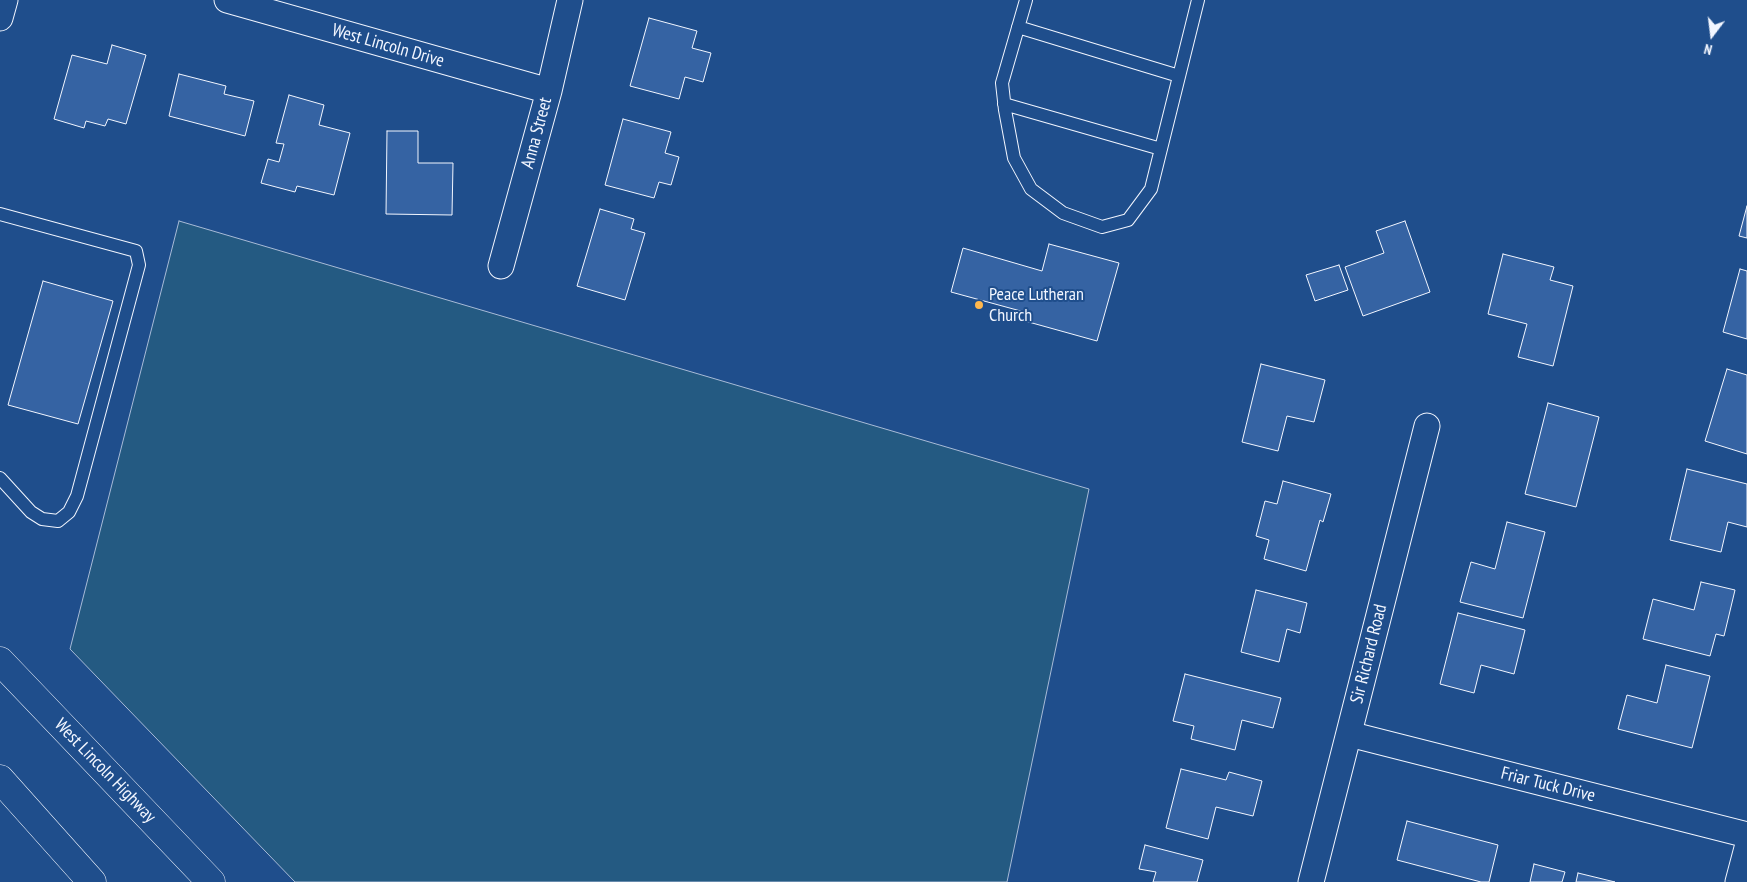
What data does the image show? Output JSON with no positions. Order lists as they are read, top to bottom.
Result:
{
  "streets": {
    "main road": ["West Lincoln Highway"],
    "street": [
      "West Lincoln Drive",
      "Anna Street",
      "Sir Richard Road",
      "Friar Tuck Drive"
    ]
  },
  "crossings": [
    ["West Lincoln Drive", "Anna Street"],
    ["Sir Richard Road", "Friar Tuck Drive"]
  ],
  "places": ["Peace Lutheran Church"],
  "north": "bottom"
}
